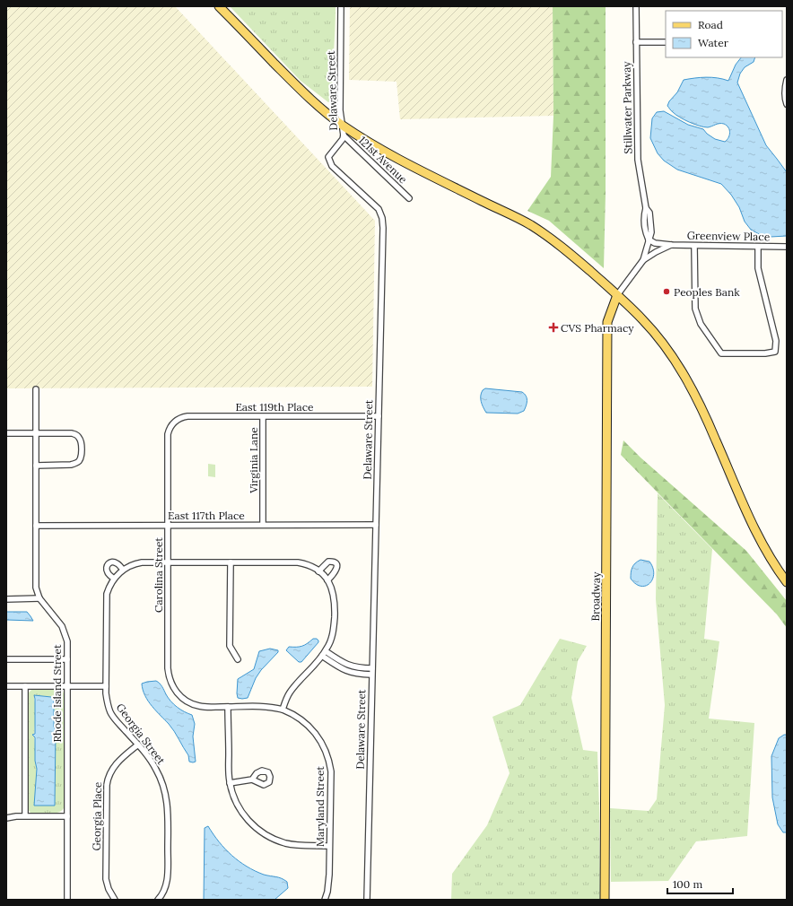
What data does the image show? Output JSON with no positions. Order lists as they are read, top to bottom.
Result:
{
  "streets": {
    "main road": ["Broadway"],
    "street": [
      "Delaware Street",
      "Stillwater Parkway",
      "121st Avenue",
      "Greenview Place",
      "East 119th Place",
      "Virginia Lane",
      "East 117th Place",
      "Carolina Street",
      "Rhode Island Street",
      "Georgia Street",
      "Maryland Street",
      "Georgia Place"
    ]
  },
  "crossings": [
    ["Delaware Street", "121st Avenue"],
    ["Delaware Street", "East 119th Place"],
    ["Delaware Street", "East 117th Place"],
    ["Stillwater Parkway", "Greenview Place"],
    ["Stillwater Parkway", "Broadway"],
    ["East 119th Place", "Virginia Lane"],
    ["East 119th Place", "Carolina Street"],
    ["Virginia Lane", "East 117th Place"],
    ["East 117th Place", "Carolina Street"],
    ["East 117th Place", "Rhode Island Street"],
    ["Carolina Street", "Georgia Street"],
    ["Carolina Street", "Maryland Street"],
    ["Georgia Street", "Georgia Place"]
  ],
  "places": {
    "other": ["Peoples Bank"],
    "health": ["CVS Pharmacy"]
  },
  "legend": ["Road", "Water"],
  "scale_bar": "100 m"
}
